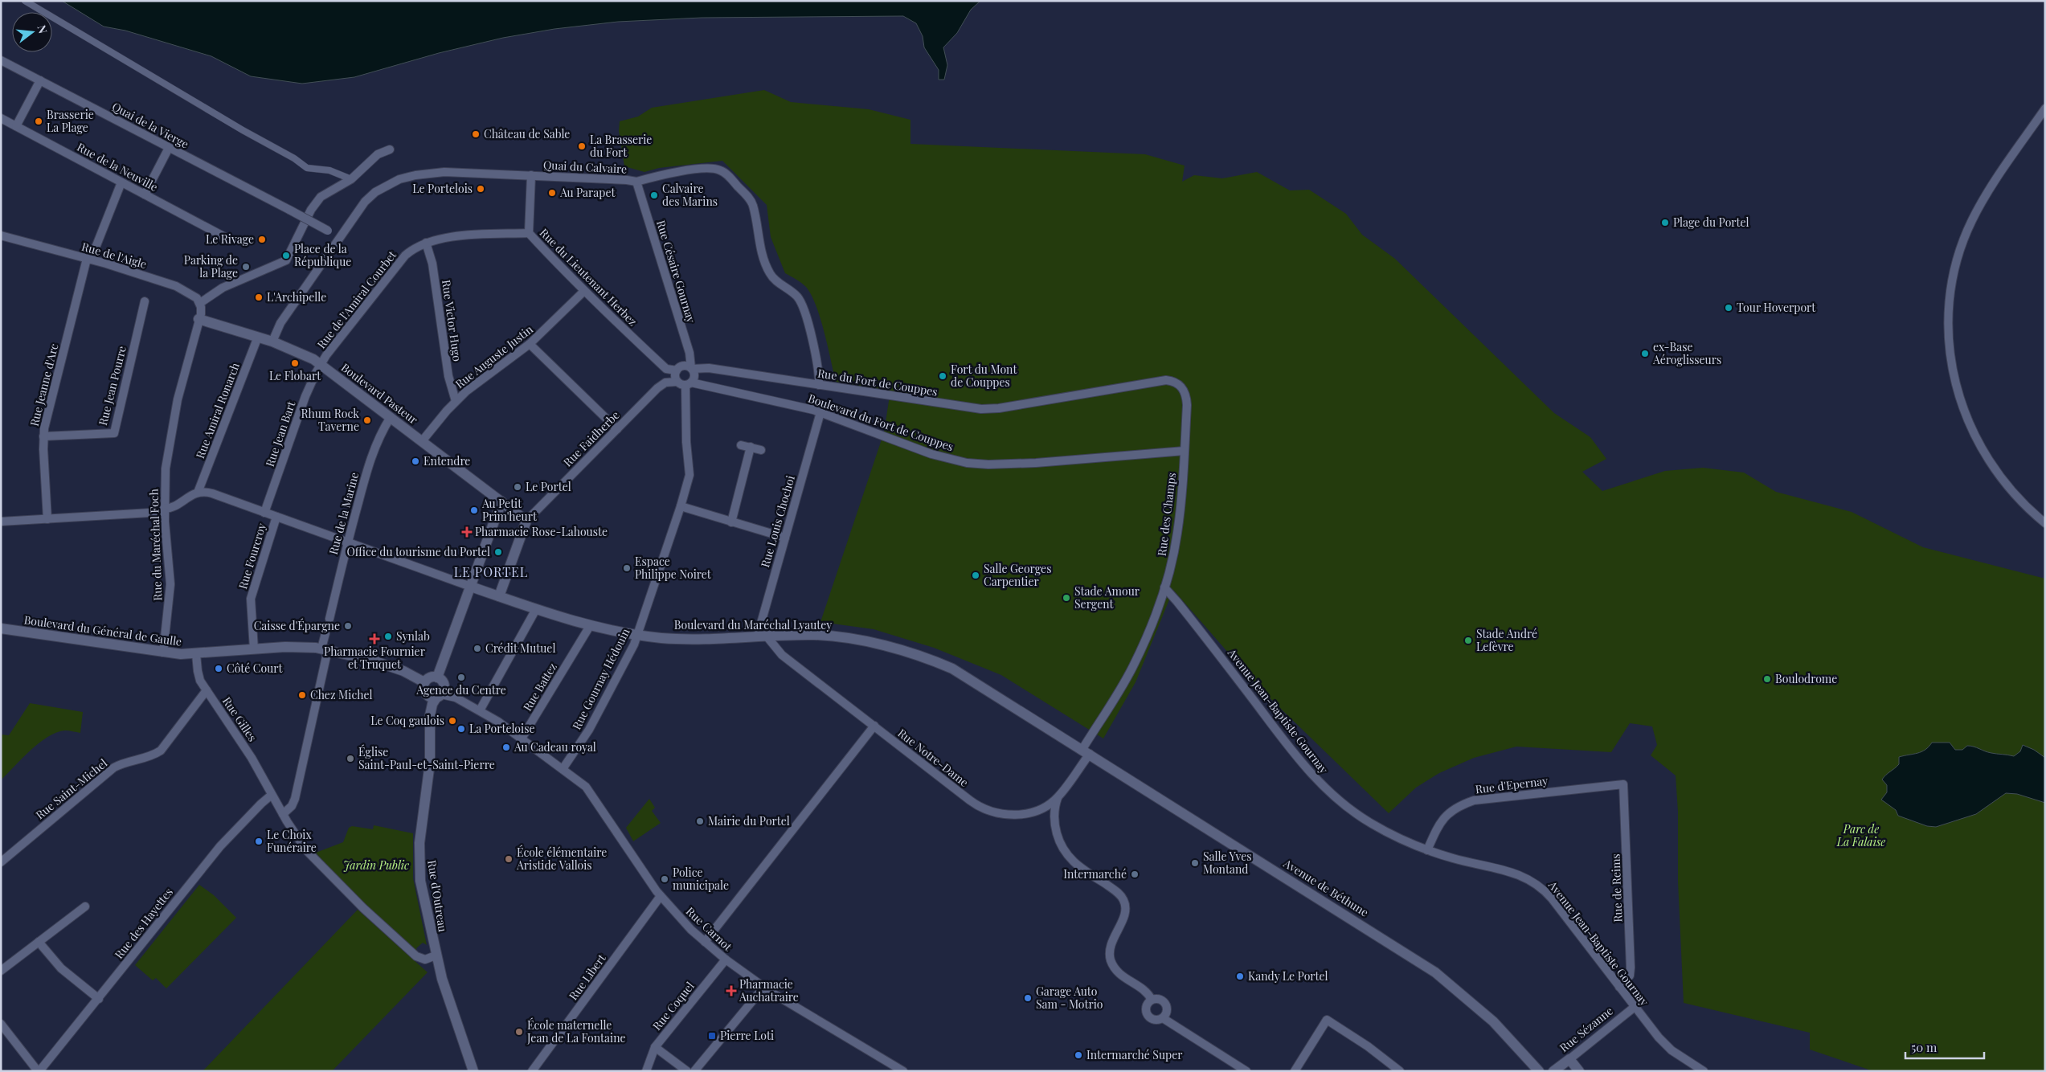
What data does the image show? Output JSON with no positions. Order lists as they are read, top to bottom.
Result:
{
  "streets": {
    "street": [
      "Quai de la Vierge",
      "Rue de la Neuville",
      "Quai du Calvaire",
      "Rue de l'Aigle",
      "Rue Césaire Gournay",
      "Rue du Lieutenant Herbez",
      "Rue de l'Amiral Courbet",
      "Rue Victor Hugo",
      "Rue Auguste Justin",
      "Rue du Fort de Couppes",
      "Rue Jeanne d'Arc",
      "Rue Jean Pourre",
      "Boulevard Pasteur",
      "Rue Amiral Ronarch",
      "Boulevard du Fort de Couppes",
      "Rue Jean Bart",
      "Rue Faidherbe",
      "Rue de la Marine",
      "Rue des Champs",
      "Rue Louis Chochoi",
      "Rue du Maréchal Foch",
      "Rue Fourcroy",
      "Boulevard du Maréchal Lyautey",
      "Boulevard du Général de Gaulle",
      "Rue Gournay Hédouin",
      "Rue Battez",
      "Avenue Jean-Baptiste Gournay",
      "Rue Gilles",
      "Rue Notre-Dame",
      "Rue d'Epernay",
      "Rue Saint-Michel",
      "Avenue de Béthune",
      "Rue de Reims",
      "Rue d'Outreau",
      "Rue des Hayettes",
      "Rue Carnot",
      "Rue Libert",
      "Rue Coquel",
      "Rue Sézanne"
    ]
  },
  "crossings": [
    ["Quai de la Vierge", "Quai du Calvaire"],
    ["Rue de la Neuville", "Rue Jeanne d'Arc"],
    ["Quai du Calvaire", "Rue Césaire Gournay"],
    ["Quai du Calvaire", "Rue du Lieutenant Herbez"],
    ["Quai du Calvaire", "Rue du Fort de Couppes"],
    ["Quai du Calvaire", "Boulevard Pasteur"],
    ["Rue de l'Aigle", "Rue Jeanne d'Arc"],
    ["Rue Césaire Gournay", "Rue du Lieutenant Herbez"],
    ["Rue Césaire Gournay", "Rue du Fort de Couppes"],
    ["Rue Césaire Gournay", "Boulevard du Fort de Couppes"],
    ["Rue Césaire Gournay", "Rue Faidherbe"],
    ["Rue Césaire Gournay", "Rue Gournay Hédouin"],
    ["Rue du Lieutenant Herbez", "Rue de l'Amiral Courbet"],
    ["Rue du Lieutenant Herbez", "Rue Auguste Justin"],
    ["Rue du Lieutenant Herbez", "Rue du Fort de Couppes"],
    ["Rue du Lieutenant Herbez", "Boulevard du Fort de Couppes"],
    ["Rue du Lieutenant Herbez", "Rue Faidherbe"],
    ["Rue du Lieutenant Herbez", "Rue Gournay Hédouin"],
    ["Rue de l'Amiral Courbet", "Rue Victor Hugo"],
    ["Rue de l'Amiral Courbet", "Boulevard Pasteur"],
    ["Rue de l'Amiral Courbet", "Rue Jean Bart"],
    ["Rue Victor Hugo", "Rue Auguste Justin"],
    ["Rue Auguste Justin", "Boulevard Pasteur"],
    ["Rue du Fort de Couppes", "Boulevard du Fort de Couppes"],
    ["Rue du Fort de Couppes", "Rue Faidherbe"],
    ["Rue du Fort de Couppes", "Rue des Champs"],
    ["Rue du Fort de Couppes", "Rue Gournay Hédouin"],
    ["Rue Jeanne d'Arc", "Rue Jean Pourre"],
    ["Boulevard Pasteur", "Rue Amiral Ronarch"],
    ["Boulevard Pasteur", "Rue Jean Bart"],
    ["Boulevard Pasteur", "Rue Faidherbe"],
    ["Boulevard Pasteur", "Rue de la Marine"],
    ["Boulevard Pasteur", "Rue du Maréchal Foch"],
    ["Boulevard du Fort de Couppes", "Rue Faidherbe"],
    ["Boulevard du Fort de Couppes", "Rue des Champs"],
    ["Boulevard du Fort de Couppes", "Rue Louis Chochoi"],
    ["Boulevard du Fort de Couppes", "Rue Gournay Hédouin"],
    ["Rue Faidherbe", "Rue Gournay Hédouin"],
    ["Rue des Champs", "Boulevard du Maréchal Lyautey"],
    ["Rue des Champs", "Avenue Jean-Baptiste Gournay"],
    ["Rue des Champs", "Rue Notre-Dame"],
    ["Rue des Champs", "Avenue de Béthune"],
    ["Rue Louis Chochoi", "Boulevard du Maréchal Lyautey"],
    ["Rue Louis Chochoi", "Rue Notre-Dame"],
    ["Rue du Maréchal Foch", "Boulevard du Général de Gaulle"],
    ["Rue Fourcroy", "Boulevard du Général de Gaulle"],
    ["Boulevard du Maréchal Lyautey", "Rue Gournay Hédouin"],
    ["Boulevard du Maréchal Lyautey", "Rue Battez"],
    ["Boulevard du Maréchal Lyautey", "Rue Notre-Dame"],
    ["Boulevard du Maréchal Lyautey", "Avenue de Béthune"],
    ["Boulevard du Général de Gaulle", "Rue Gilles"],
    ["Boulevard du Général de Gaulle", "Rue d'Outreau"],
    ["Boulevard du Général de Gaulle", "Rue Carnot"],
    ["Rue Gournay Hédouin", "Rue Carnot"],
    ["Rue Battez", "Rue Carnot"],
    ["Avenue Jean-Baptiste Gournay", "Rue d'Epernay"],
    ["Avenue Jean-Baptiste Gournay", "Rue de Reims"],
    ["Avenue Jean-Baptiste Gournay", "Rue Sézanne"],
    ["Rue Gilles", "Rue Saint-Michel"],
    ["Rue Gilles", "Rue d'Outreau"],
    ["Rue Gilles", "Rue des Hayettes"],
    ["Rue Notre-Dame", "Avenue de Béthune"],
    ["Rue d'Epernay", "Rue de Reims"],
    ["Rue d'Outreau", "Rue Carnot"],
    ["Rue Carnot", "Rue Libert"],
    ["Rue Carnot", "Rue Coquel"]
  ],
  "districts": ["LE PORTEL"],
  "parks": ["Parc de La Falaise", "Jardin Public"],
  "places": {
    "other": [
      "Brasserie La Plage",
      "Château de Sable",
      "La Brasserie du Fort",
      "Le Portelois",
      "Au Parapet",
      "Calvaire des Marins",
      "Plage du Portel",
      "Le Rivage",
      "Place de la République",
      "Parking de la Plage",
      "L'Archipelle",
      "Tour Hoverport",
      "ex-Base Aéroglisseurs",
      "Le Flobart",
      "Fort du Mont de Couppes",
      "Rhum Rock Taverne",
      "Entendre",
      "Le Portel",
      "Au Petit Prim'heurt",
      "Office du tourisme du Portel",
      "Espace Philippe Noiret",
      "Salle Georges Carpentier",
      "Stade Amour Sergent",
      "Caisse d'Épargne",
      "Synlab",
      "Stade André Lefèvre",
      "Crédit Mutuel",
      "Côté Court",
      "Agence du Centre",
      "Boulodrome",
      "Chez Michel",
      "Le Coq gaulois",
      "La Porteloise",
      "Au Cadeau royal",
      "Église Saint-Paul-et-Saint-Pierre",
      "Mairie du Portel",
      "Le Choix Funéraire",
      "École élémentaire Aristide Vallois",
      "Salle Yves Montand",
      "Intermarché",
      "Police municipale",
      "Kandy Le Portel",
      "Garage Auto Sam - Motrio",
      "École maternelle Jean de La Fontaine",
      "Intermarché Super"
    ],
    "health": ["Pharmacie Rose-Lahouste", "Pharmacie Fournier et Truquet", "Pharmacie Auchatraire"],
    "transit": ["Pierre Loti"]
  },
  "scale_bar": "50 m",
  "north": "right"
}
